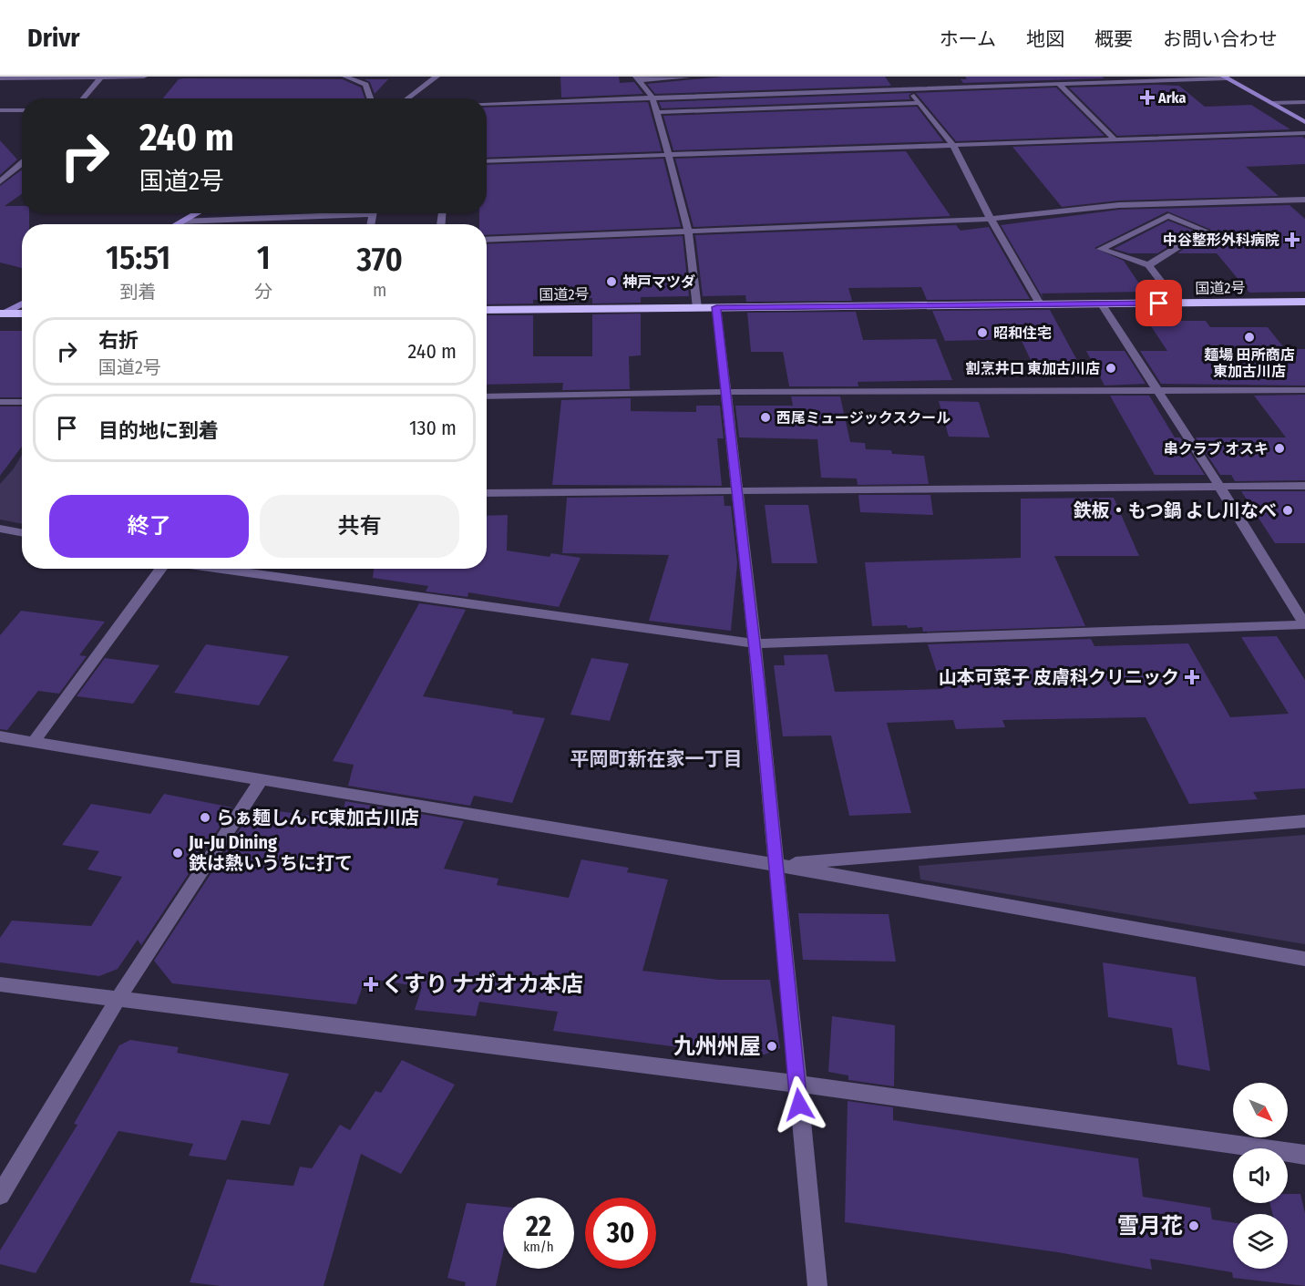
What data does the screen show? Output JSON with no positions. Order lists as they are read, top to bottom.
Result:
{
  "streets": {
    "highway": ["国道2号"]
  },
  "districts": ["平岡町新在家一丁目"],
  "places": {
    "health": [
      "Arka",
      "中谷整形外科病院",
      "山本可菜子 皮膚科クリニック",
      "くすり ナガオカ本店"
    ],
    "other": [
      "神戸マツダ",
      "昭和住宅",
      "麺場 田所商店 東加古川店",
      "割烹井口 東加古川店",
      "西尾ミュージックスクール",
      "串クラブ オスキ",
      "鉄板・もつ鍋 よし川なべ",
      "らぁ麺しん FC東加古川店",
      "Ju-Ju Dining 鉄は熱いうちに打て",
      "九州州屋",
      "雪月花"
    ]
  },
  "north": "bottom right",
  "page": {
    "header": "Drivr",
    "nav": [
      "ホーム",
      "地図",
      "概要",
      "お問い合わせ"
    ],
    "turn": ["240 m", "国道2号"],
    "eta": [
      "15:51",
      "到着",
      "1",
      "分",
      "370",
      "m"
    ],
    "list": [
      {
        "name": "右折",
        "note": "国道2号",
        "value": "240 m"
      },
      {
        "name": "目的地に到着",
        "value": "130 m"
      }
    ],
    "buttons": ["終了", "共有"],
    "speed": "22 km/h",
    "limit": "30"
  }
}
